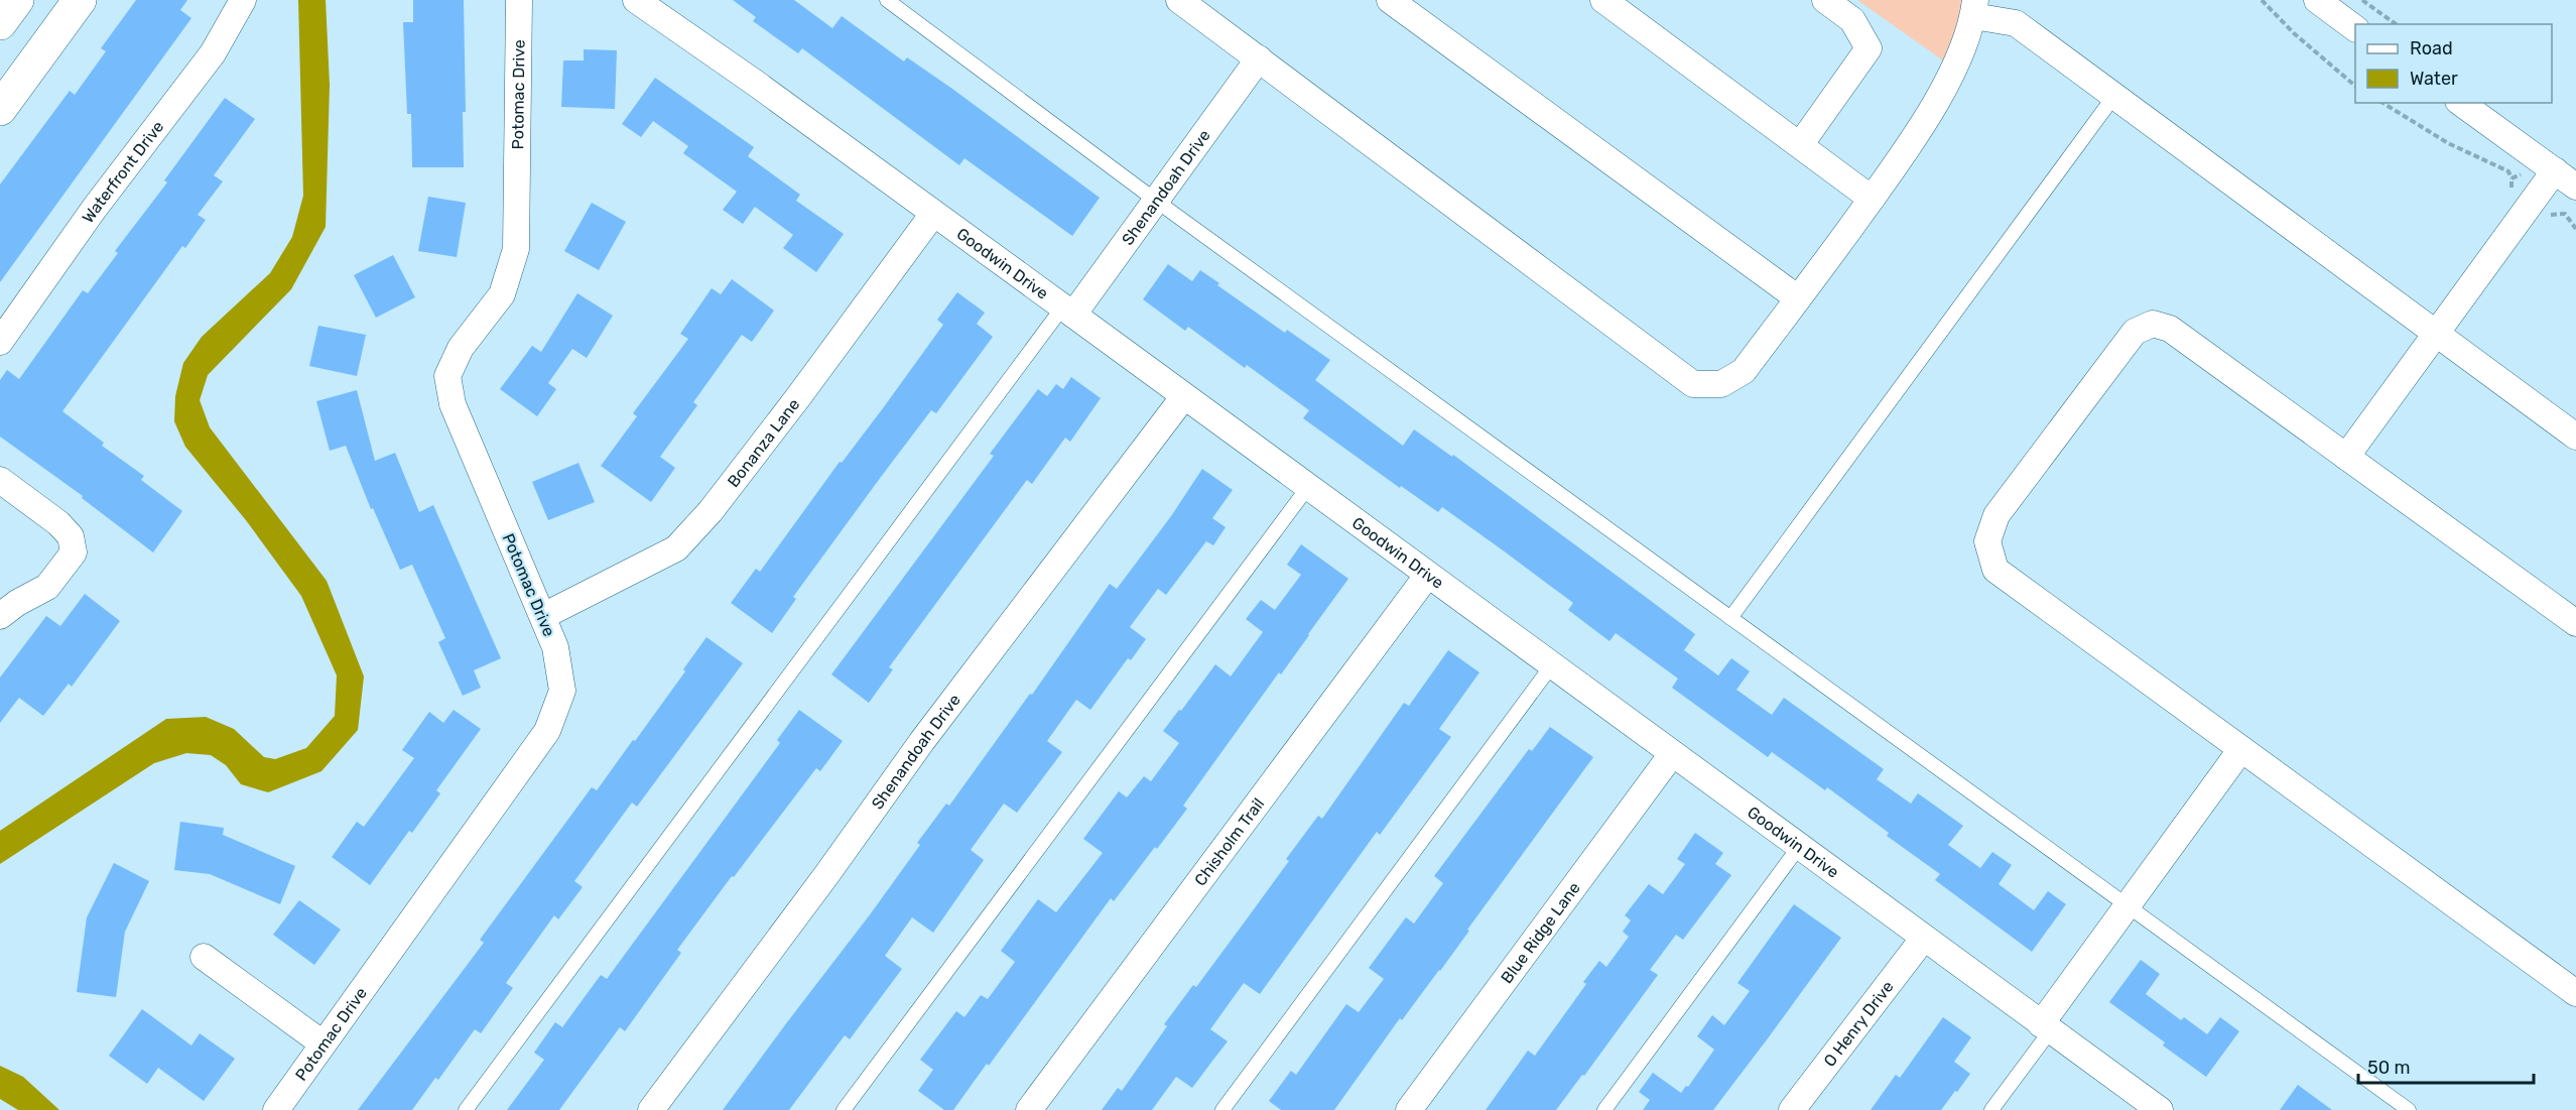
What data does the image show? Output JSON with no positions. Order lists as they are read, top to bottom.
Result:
{
  "streets": {
    "street": [
      "Potomac Drive",
      "Waterfront Drive",
      "Shenandoah Drive",
      "Goodwin Drive",
      "Bonanza Lane",
      "Chisholm Trail",
      "Blue Ridge Lane",
      "O Henry Drive"
    ]
  },
  "crossings": [
    ["Potomac Drive", "Bonanza Lane"],
    ["Shenandoah Drive", "Goodwin Drive"],
    ["Goodwin Drive", "Bonanza Lane"],
    ["Goodwin Drive", "Chisholm Trail"],
    ["Goodwin Drive", "Blue Ridge Lane"],
    ["Goodwin Drive", "O Henry Drive"]
  ],
  "legend": ["Road", "Water"],
  "scale_bar": "50 m"
}
